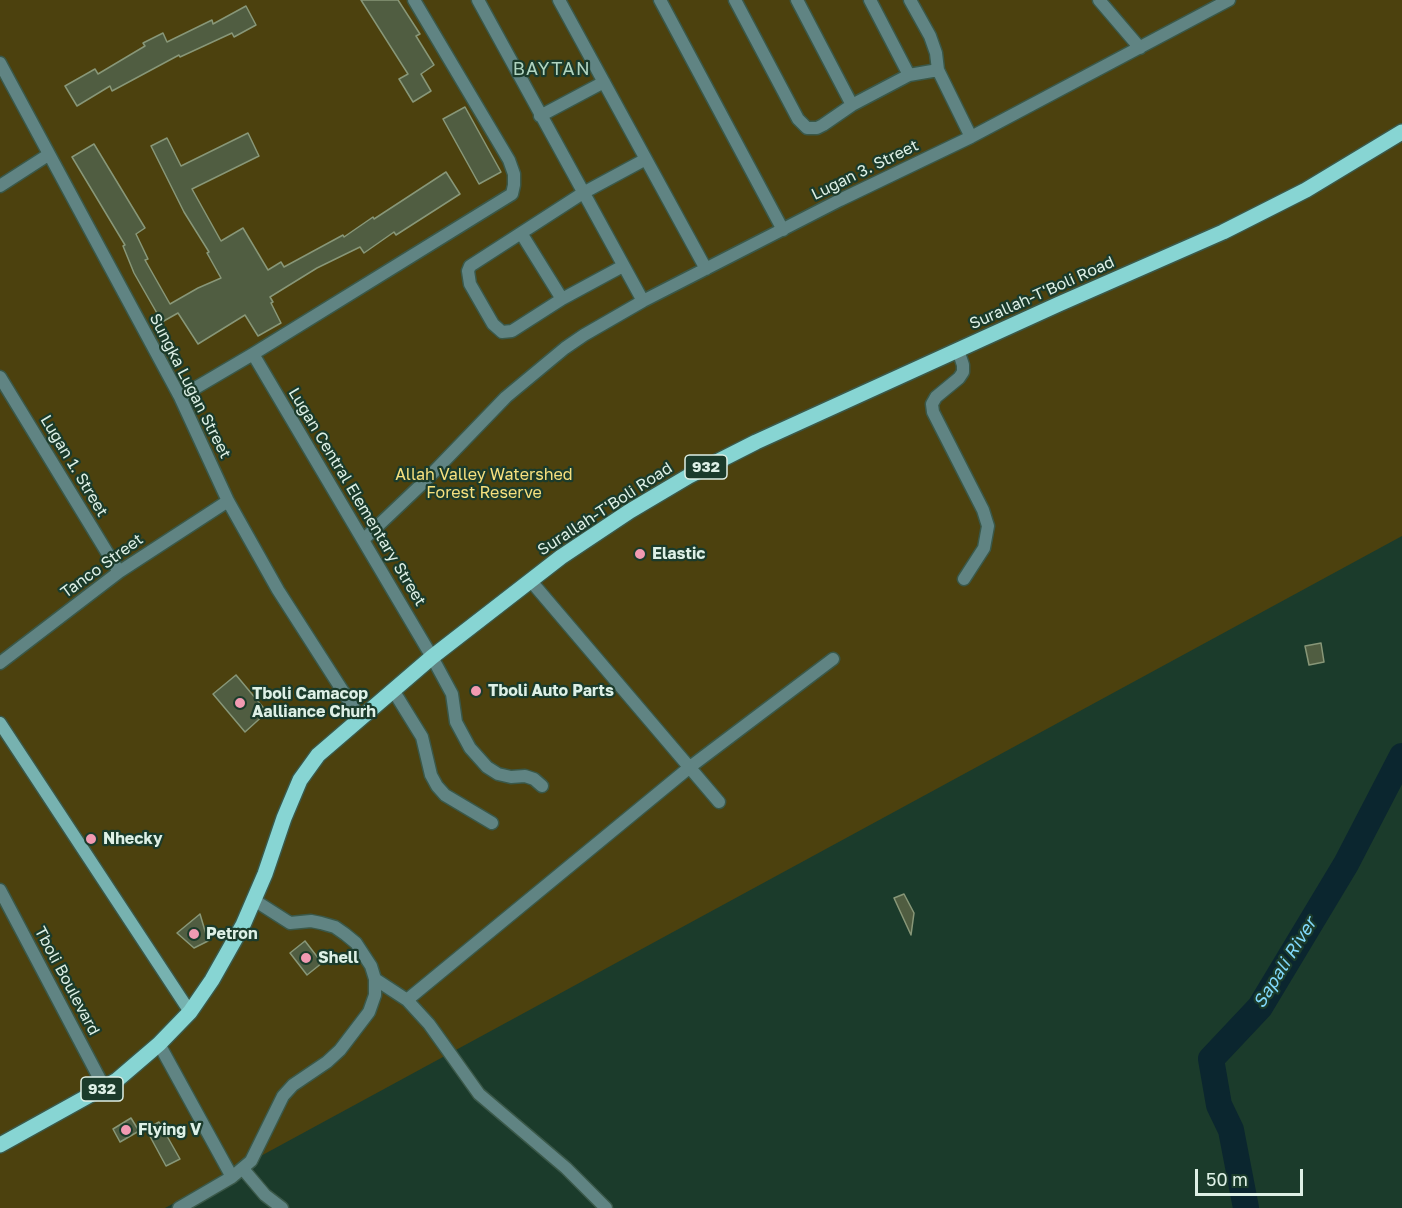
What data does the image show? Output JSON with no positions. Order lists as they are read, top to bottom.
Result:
{
  "streets": {
    "main road": ["Surallah-T'Boli Road", "932"],
    "street": [
      "Lugan 3. Street",
      "Sungka Lugan Street",
      "Lugan 1. Street",
      "Lugan Central Elementary Street",
      "Tanco Street",
      "Tboli Boulevard"
    ]
  },
  "crossings": [
    ["Lugan 3. Street", "Lugan Central Elementary Street"],
    ["Surallah-T'Boli Road", "Sungka Lugan Street"],
    ["Surallah-T'Boli Road", "932"],
    ["Surallah-T'Boli Road", "Lugan Central Elementary Street"],
    ["Sungka Lugan Street", "Tanco Street"],
    ["Lugan 1. Street", "Tanco Street"],
    ["932", "Tboli Boulevard"]
  ],
  "districts": ["BAYTAN"],
  "water": ["Sapali River"],
  "parks": ["Allah Valley Watershed Forest Reserve"],
  "places": [
    "Elastic",
    "Tboli Auto Parts",
    "Tboli Camacop Aalliance Churh",
    "Nhecky",
    "Petron",
    "Shell",
    "Flying V"
  ],
  "scale_bar": "50 m"
}
